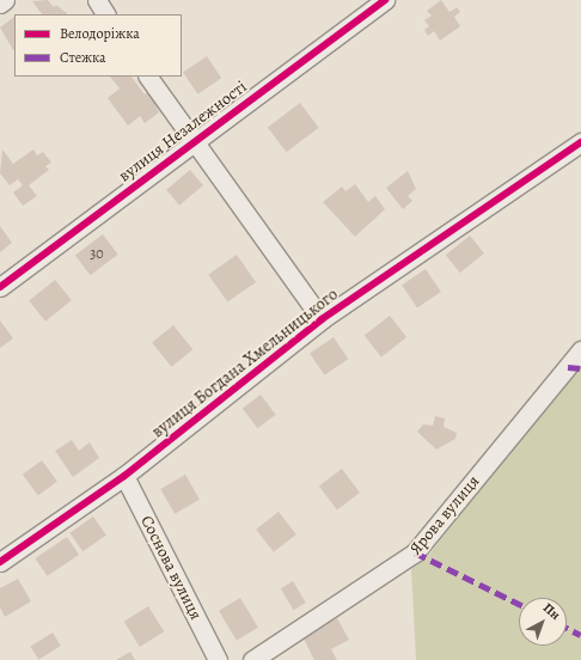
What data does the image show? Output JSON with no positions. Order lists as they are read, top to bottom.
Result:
{
  "streets": {
    "street": [
      "вулиця Незалежності",
      "вулиця Богдана Хмельницького",
      "Ярова вулиця",
      "Соснова вулиця"
    ]
  },
  "crossings": [
    ["вулиця Богдана Хмельницького", "Соснова вулиця"]
  ],
  "house_numbers": ["30"],
  "legend": ["Велодоріжка", "Стежка"],
  "north": "top right"
}
